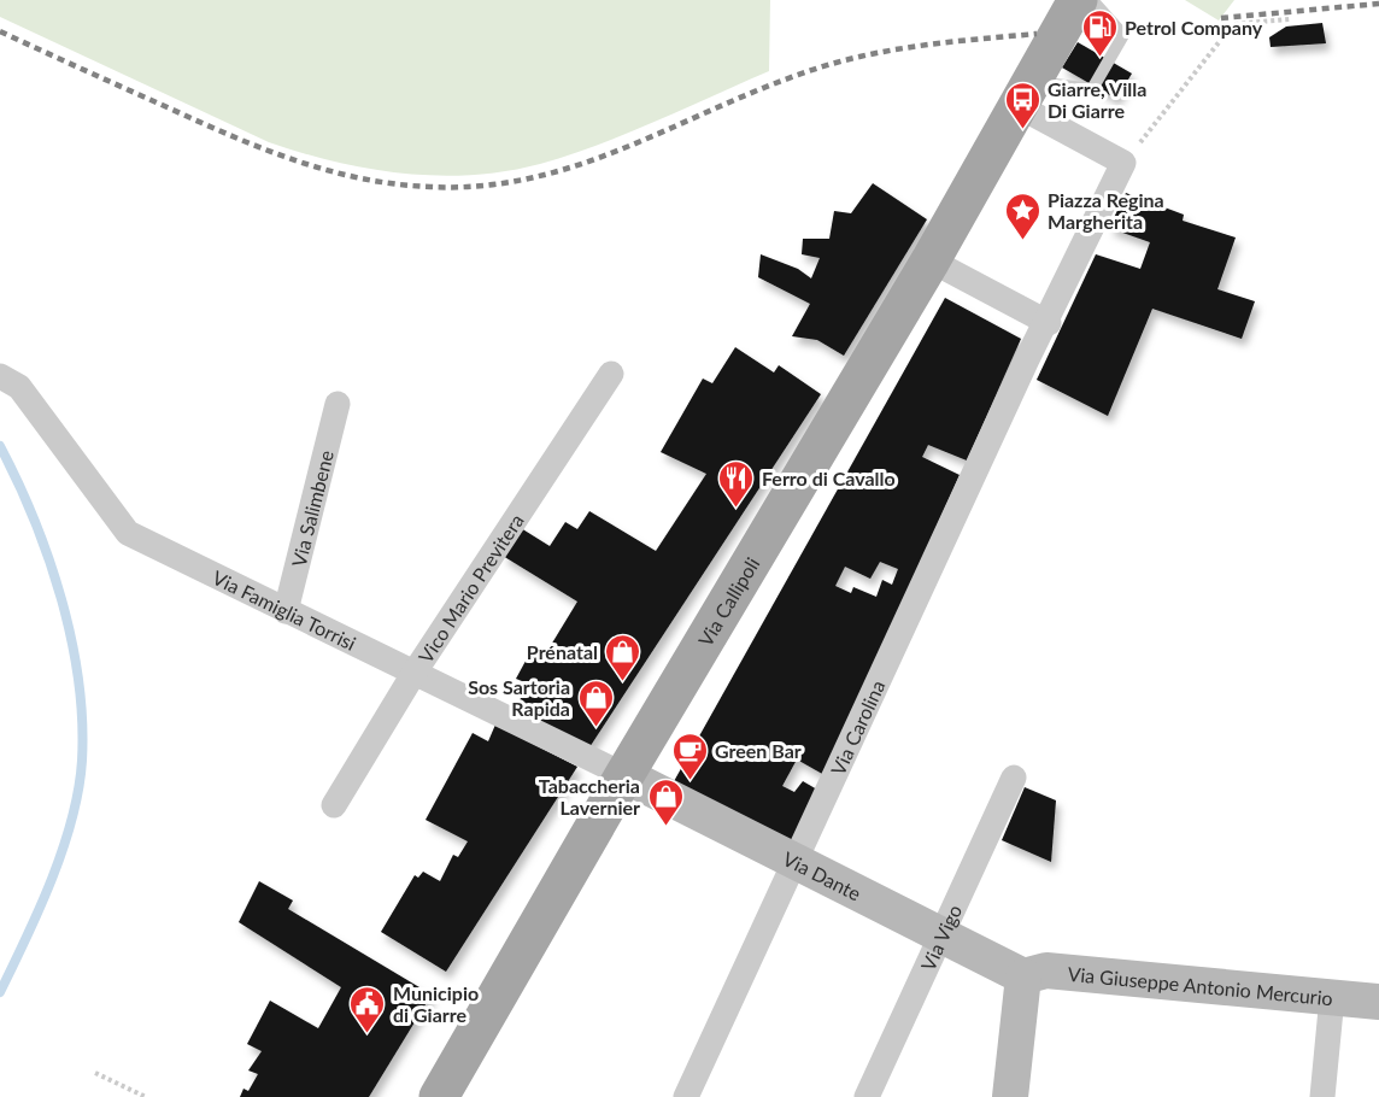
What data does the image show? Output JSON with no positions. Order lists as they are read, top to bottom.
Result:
{
  "streets": {
    "main road": ["Via Callipoli"],
    "street": [
      "Via Salimbene",
      "Vico Mario Previtera",
      "Via Famiglia Torrisi",
      "Via Carolina",
      "Via Dante",
      "Via Vigo",
      "Via Giuseppe Antonio Mercurio"
    ]
  },
  "crossings": [
    ["Via Salimbene", "Via Famiglia Torrisi"],
    ["Vico Mario Previtera", "Via Famiglia Torrisi"],
    ["Via Callipoli", "Via Famiglia Torrisi"],
    ["Via Callipoli", "Via Dante"],
    ["Via Famiglia Torrisi", "Via Dante"],
    ["Via Carolina", "Via Dante"],
    ["Via Dante", "Via Vigo"],
    ["Via Dante", "Via Giuseppe Antonio Mercurio"]
  ],
  "places": {
    "fuel station": ["Petrol Company"],
    "bus stop": ["Giarre, Villa Di Giarre"],
    "place": ["Piazza Regina Margherita"],
    "restaurant": ["Ferro di Cavallo"],
    "shop": ["Prénatal", "Sos Sartoria Rapida", "Tabaccheria Lavernier"],
    "cafe": ["Green Bar"],
    "public building": ["Municipio di Giarre"]
  }
}
